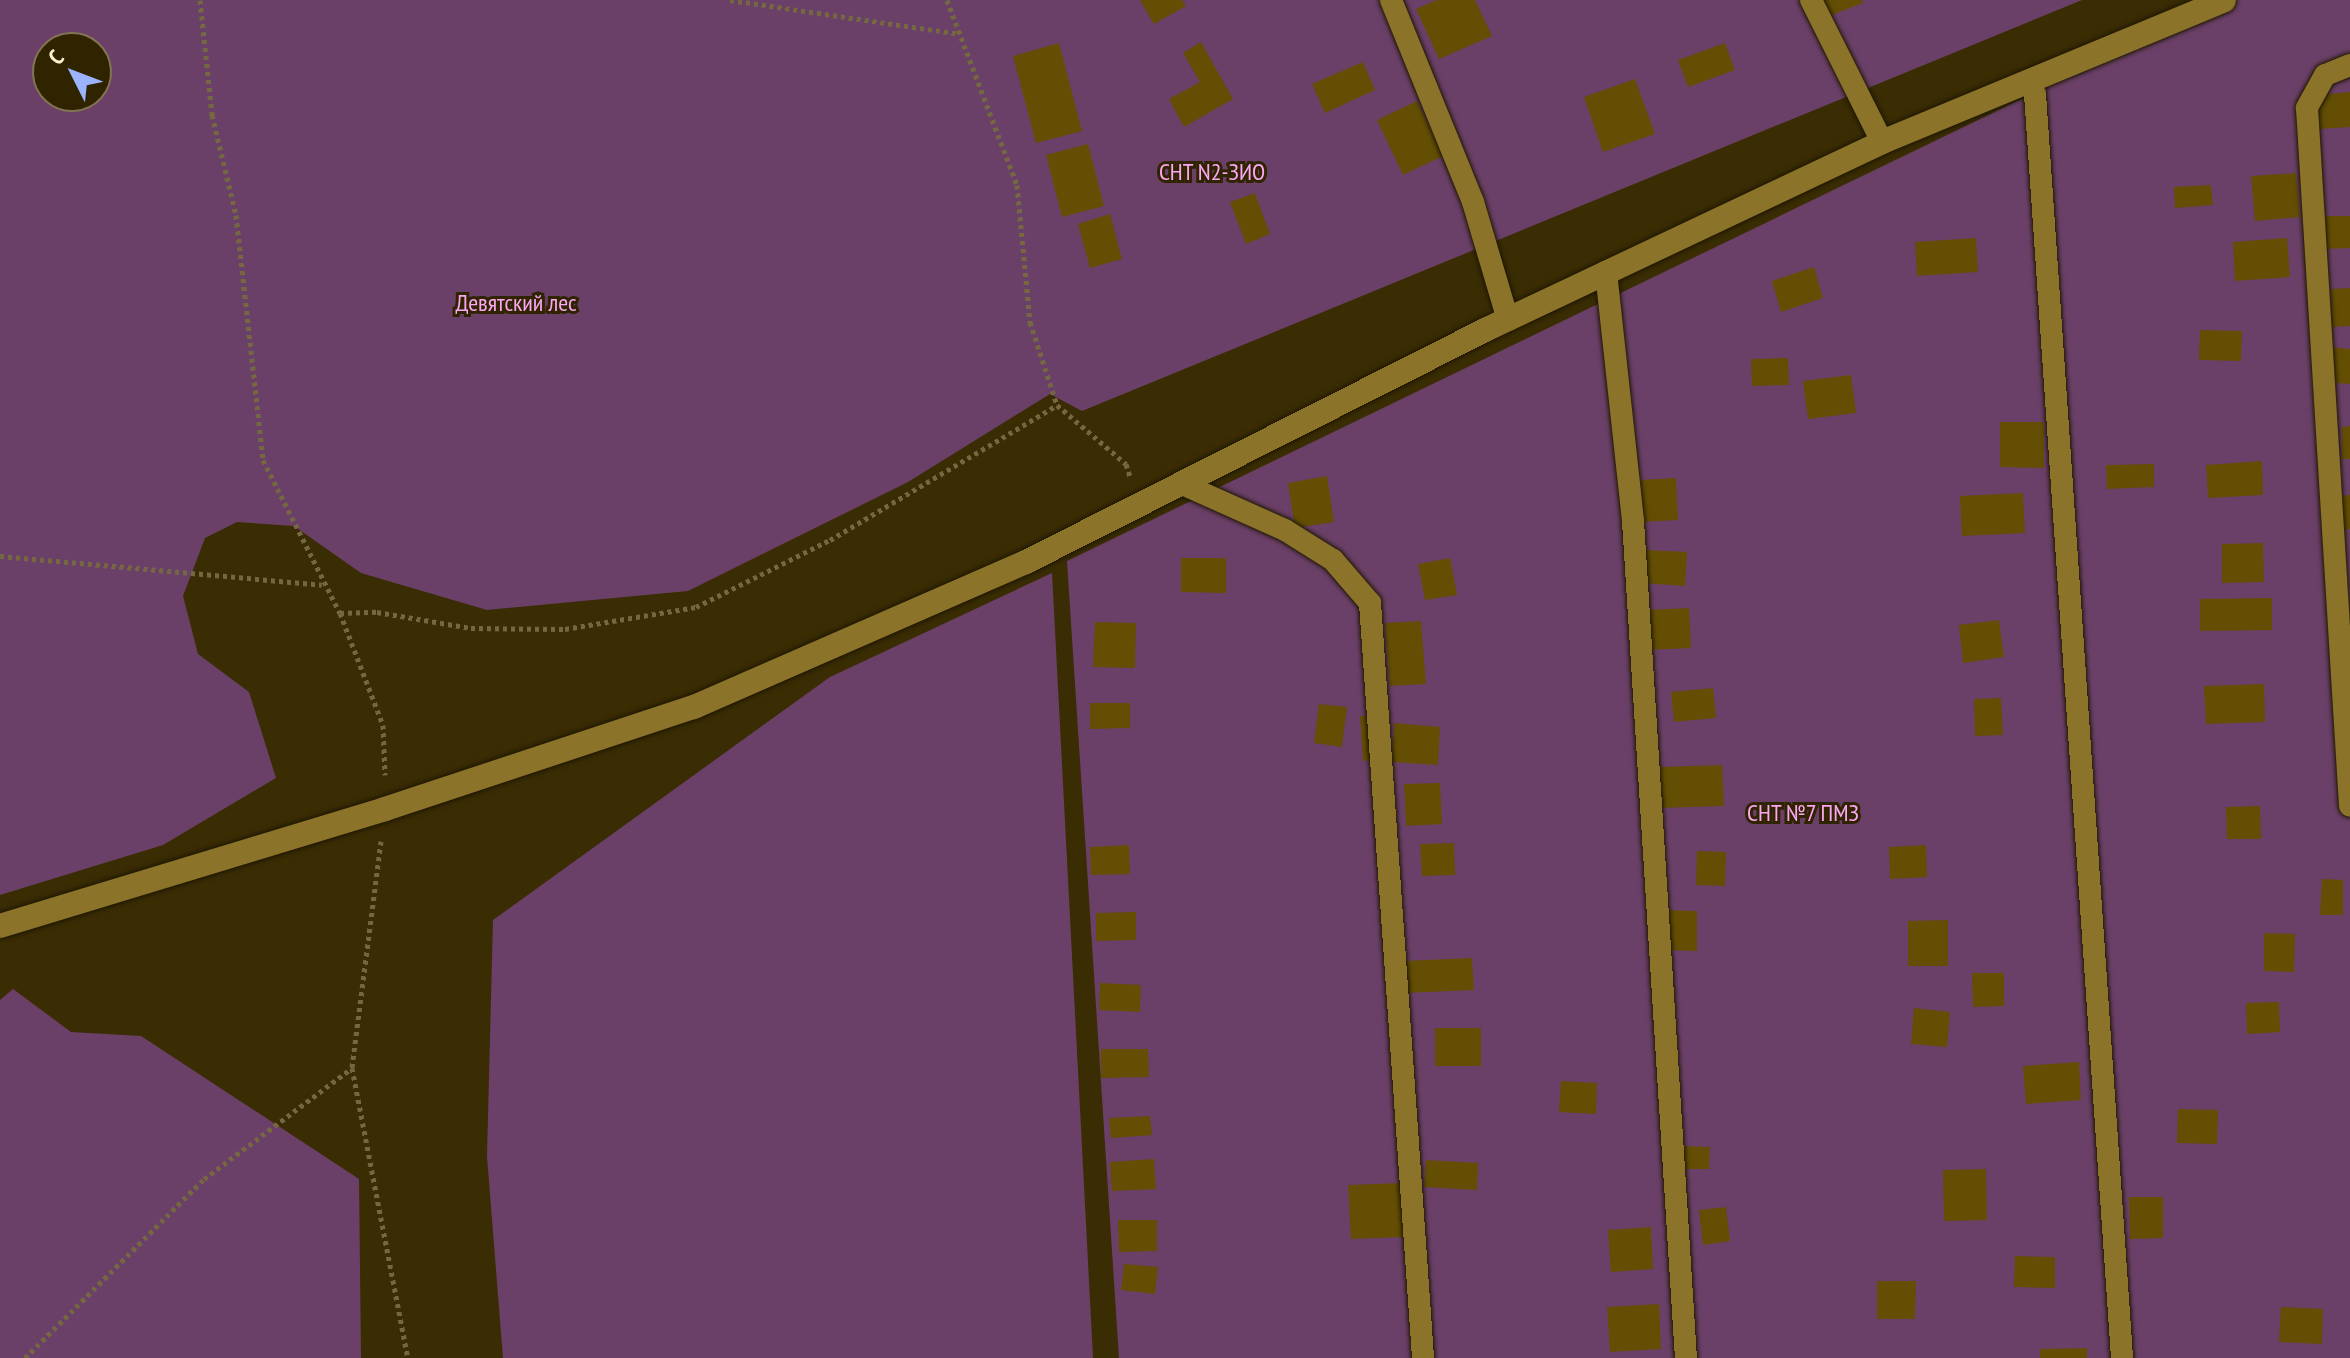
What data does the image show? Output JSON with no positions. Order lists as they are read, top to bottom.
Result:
{
  "parks": ["СНТ N2-ЗИО", "Девятский лес", "СНТ №7 ПМЗ"],
  "north": "top left"
}
